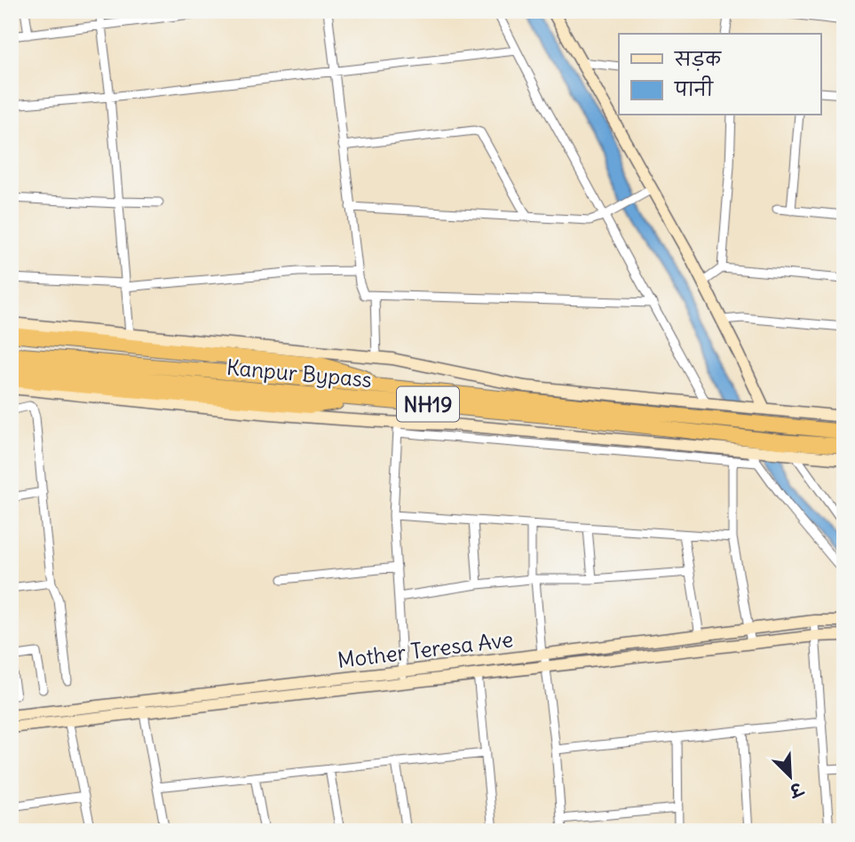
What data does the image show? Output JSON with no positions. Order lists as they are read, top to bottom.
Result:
{
  "streets": {
    "highway": ["Kanpur Bypass", "NH19"],
    "street": ["Mother Teresa Ave"]
  },
  "legend": ["सड़क", "पानी"],
  "north": "bottom right"
}
